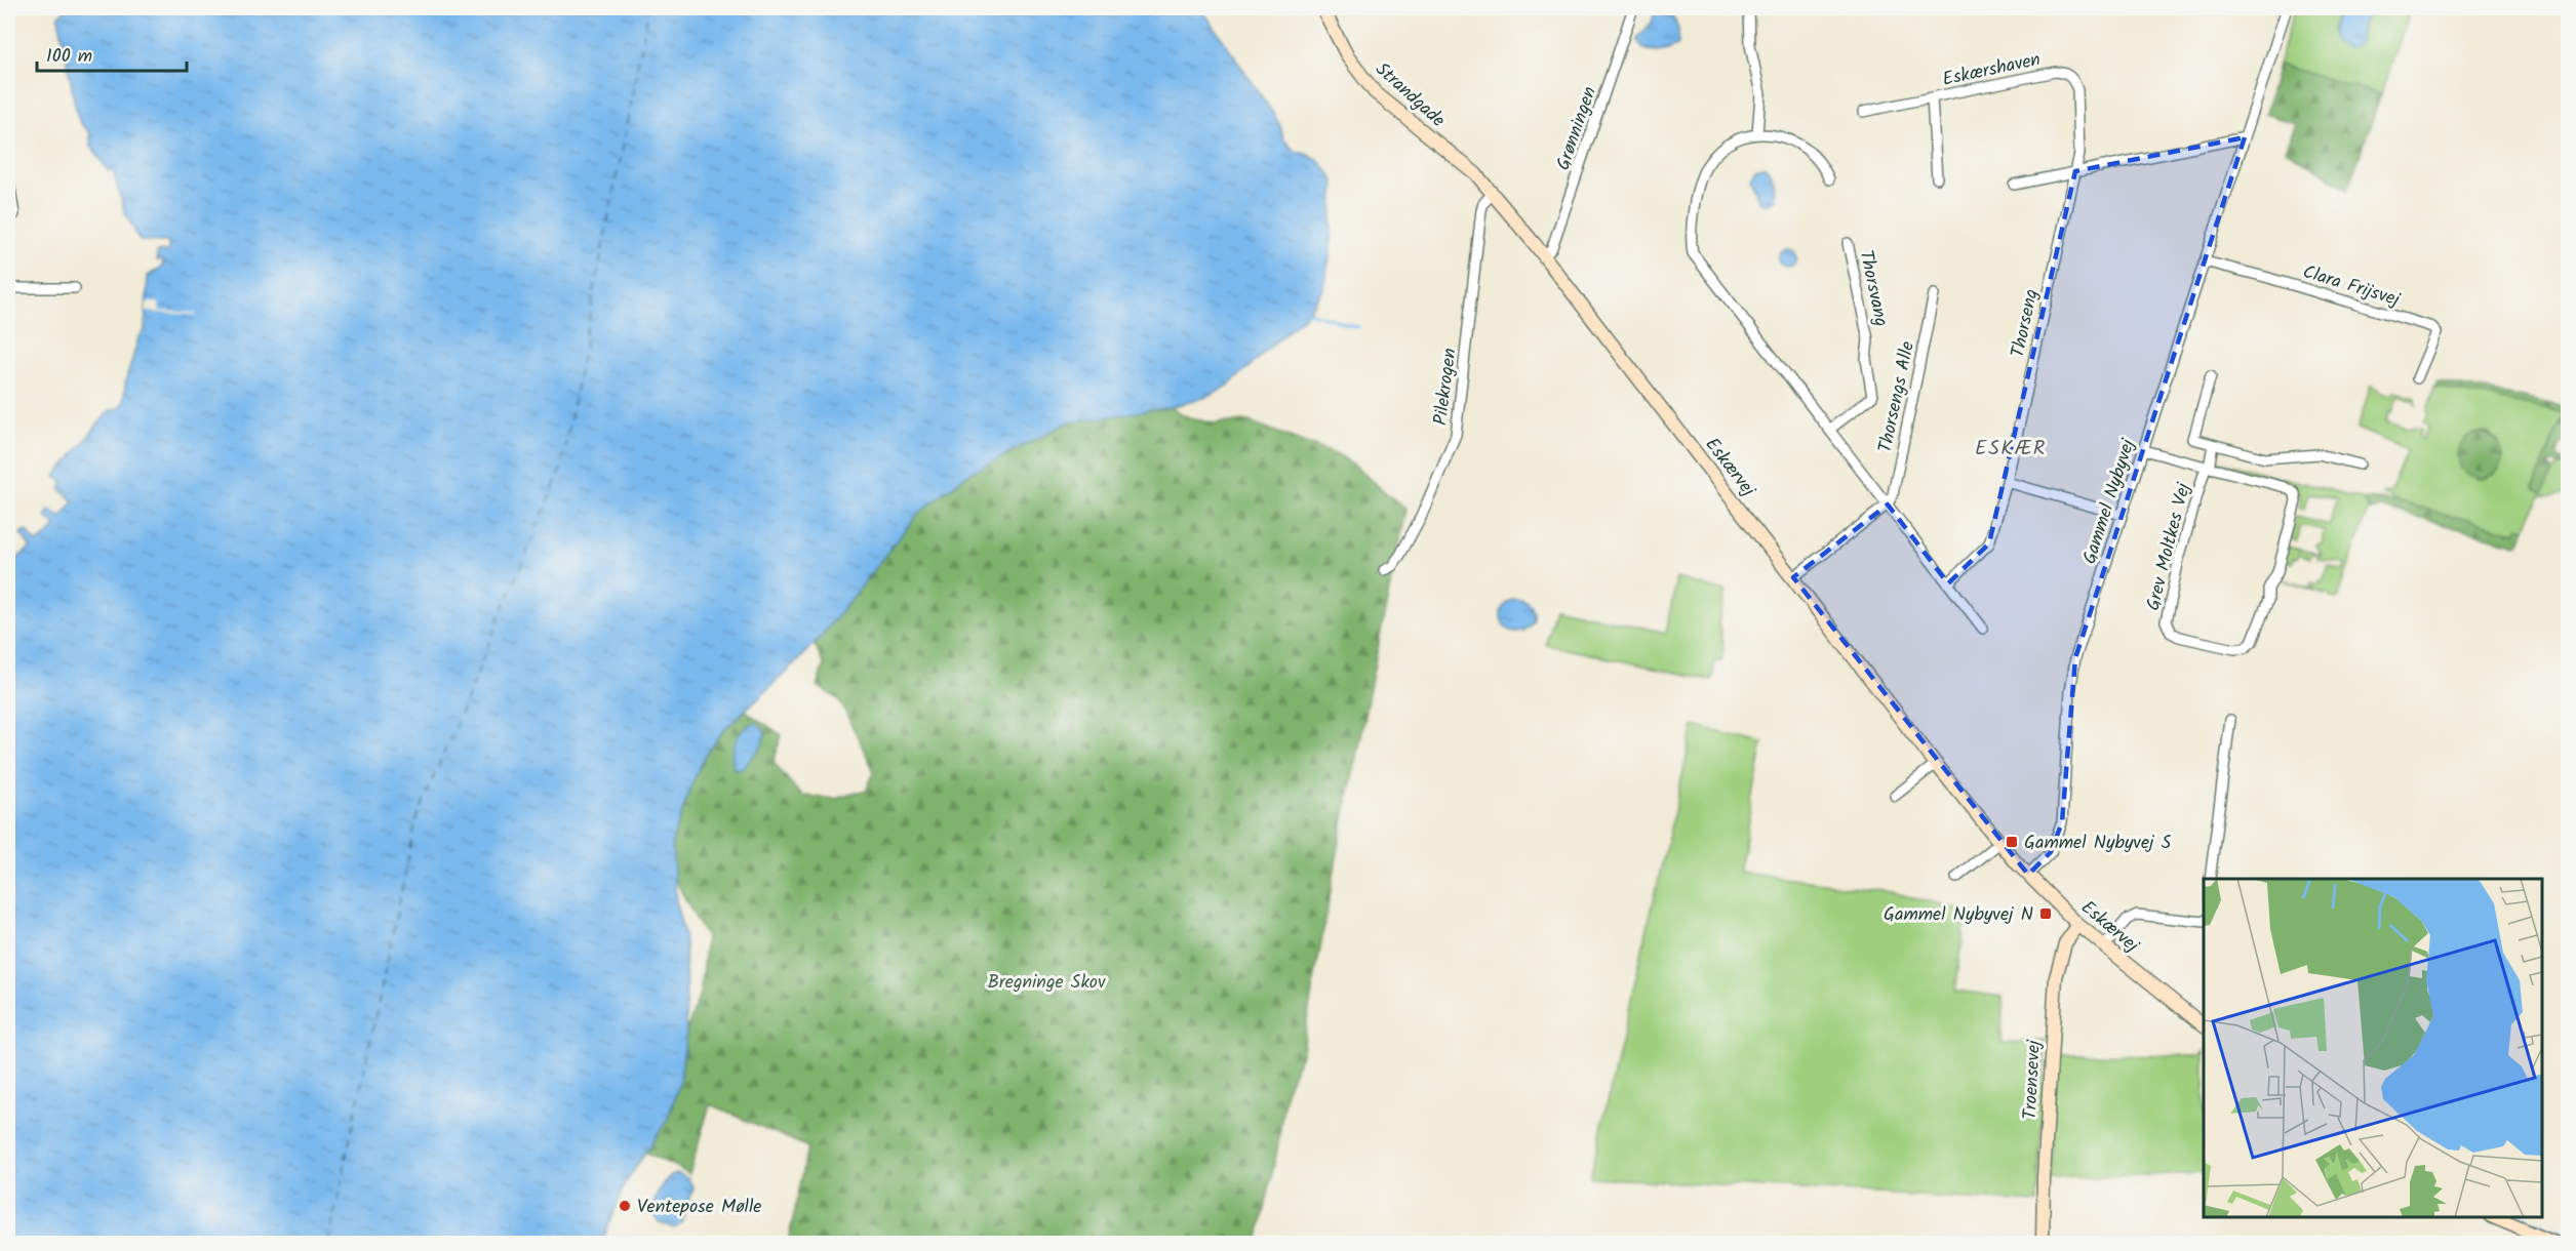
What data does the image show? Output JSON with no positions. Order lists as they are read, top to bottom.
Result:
{
  "streets": {
    "street": [
      "Eskærshaven",
      "Strandgade",
      "Grønningen",
      "Clara Frijsvej",
      "Thorsvang",
      "Thorseng",
      "Pilekrogen",
      "Thorsengs Alle",
      "Eskærvej",
      "Gammel Nybyvej",
      "Grev Moltkes Vej",
      "Troensevej"
    ]
  },
  "crossings": [
    ["Eskærshaven", "Thorseng"],
    ["Strandgade", "Pilekrogen"],
    ["Strandgade", "Eskærvej"],
    ["Grønningen", "Eskærvej"],
    ["Clara Frijsvej", "Gammel Nybyvej"],
    ["Pilekrogen", "Eskærvej"],
    ["Eskærvej", "Gammel Nybyvej"],
    ["Eskærvej", "Troensevej"],
    ["Gammel Nybyvej", "Grev Moltkes Vej"]
  ],
  "districts": ["ESKÆR"],
  "parks": ["Bregninge Skov"],
  "places": {
    "transit": ["Gammel Nybyvej S", "Gammel Nybyvej N"],
    "other": ["Ventepose Mølle"]
  },
  "scale_bar": "100 m"
}
